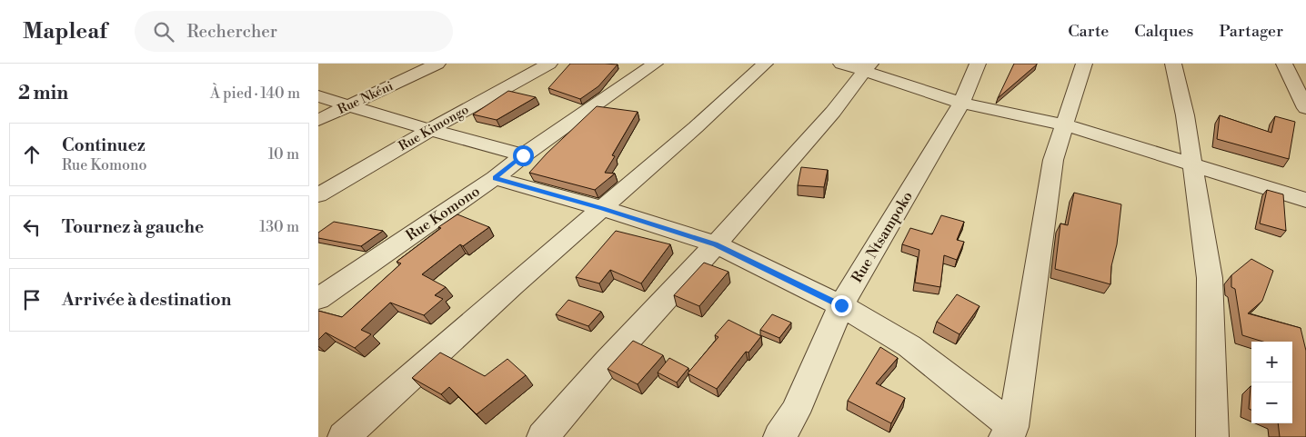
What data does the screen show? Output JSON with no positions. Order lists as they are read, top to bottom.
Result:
{
  "streets": {
    "street": [
      "Rue Nkéni",
      "Rue Kimongo",
      "Rue Komono",
      "Rue Ntsampoko"
    ]
  },
  "page": {
    "header": "Mapleaf",
    "search": "Rechercher",
    "nav": ["Carte", "Calques", "Partager"],
    "heading": ["2 min", "À pied · 140 m"],
    "list": [
      ["Continuez", "Rue Komono", "10 m"],
      ["Tournez à gauche", "130 m"],
      "Arrivée à destination"
    ],
    "map_buttons": ["+", "−"]
  }
}
